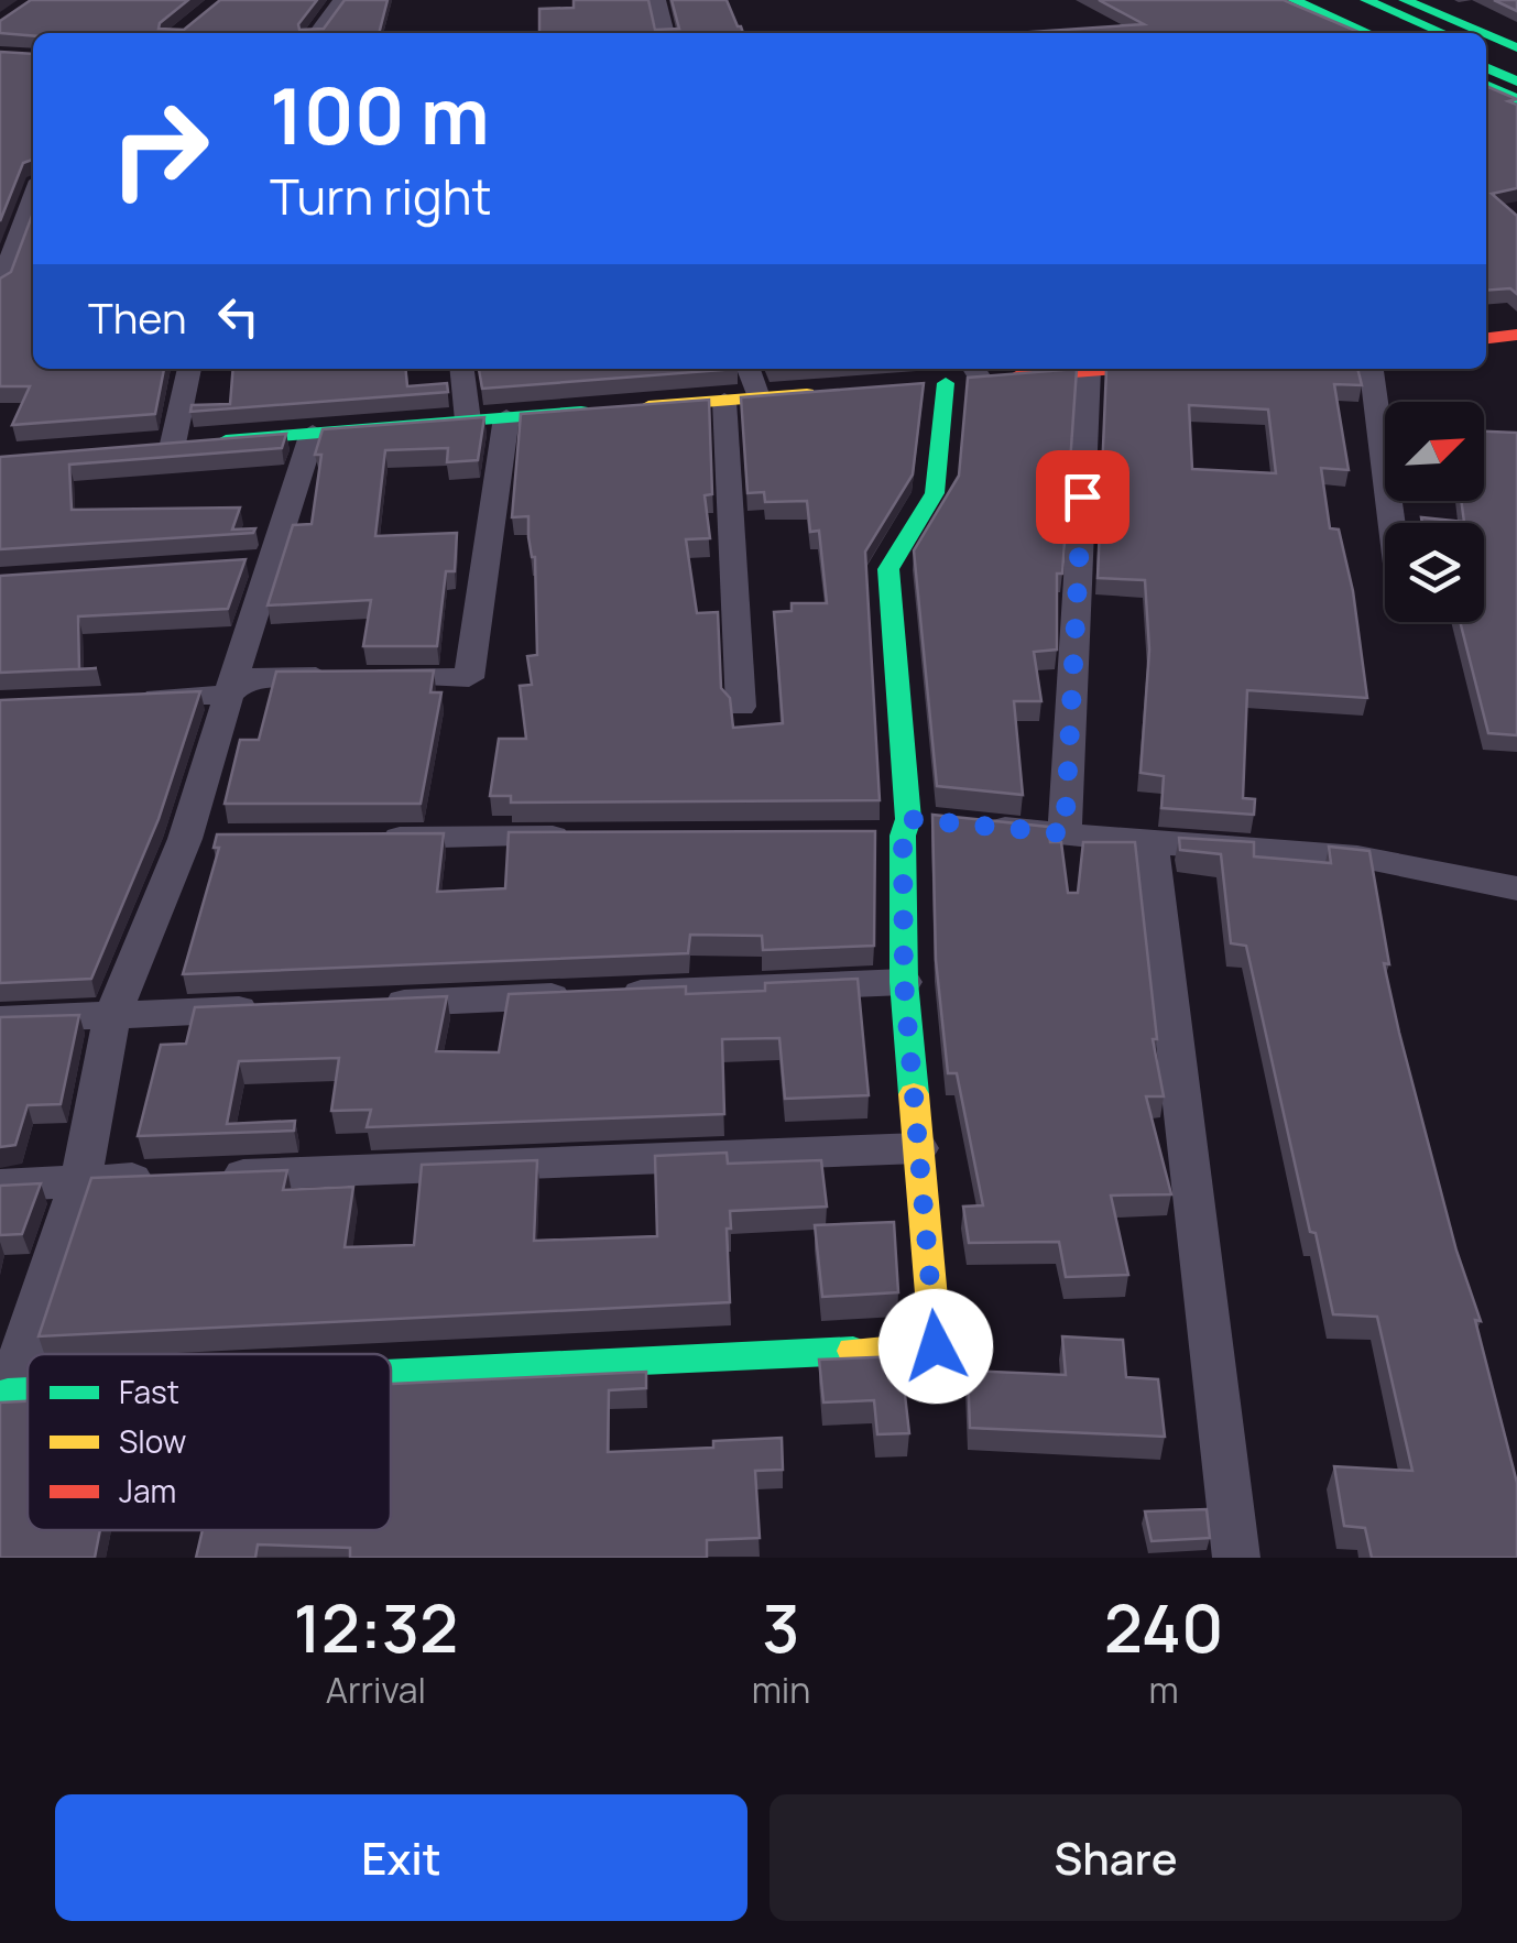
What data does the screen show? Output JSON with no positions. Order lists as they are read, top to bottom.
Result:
{
  "legend": ["Fast", "Slow", "Jam"],
  "north": "top right",
  "page": {
    "turn": ["100 m", "Turn right"],
    "then": "Then",
    "eta": [
      "12:32",
      "Arrival",
      "3",
      "min",
      "240",
      "m"
    ],
    "buttons": ["Exit", "Share"]
  }
}
